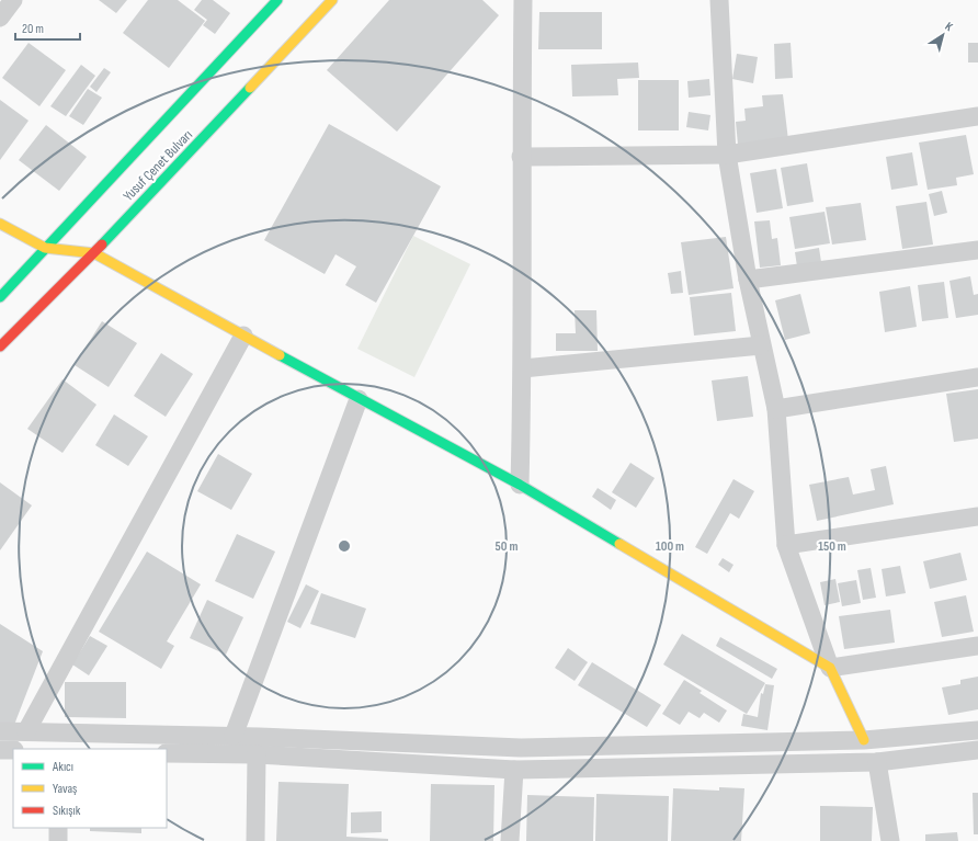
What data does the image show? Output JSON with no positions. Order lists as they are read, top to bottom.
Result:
{
  "streets": {
    "main road": ["Yusuf Çenet Bulvarı"]
  },
  "legend": ["Akıcı", "Yavaş", "Sıkışık"],
  "scale_bar": "20 m",
  "north": "top right",
  "rings": ["50 m", "100 m", "150 m"]
}
